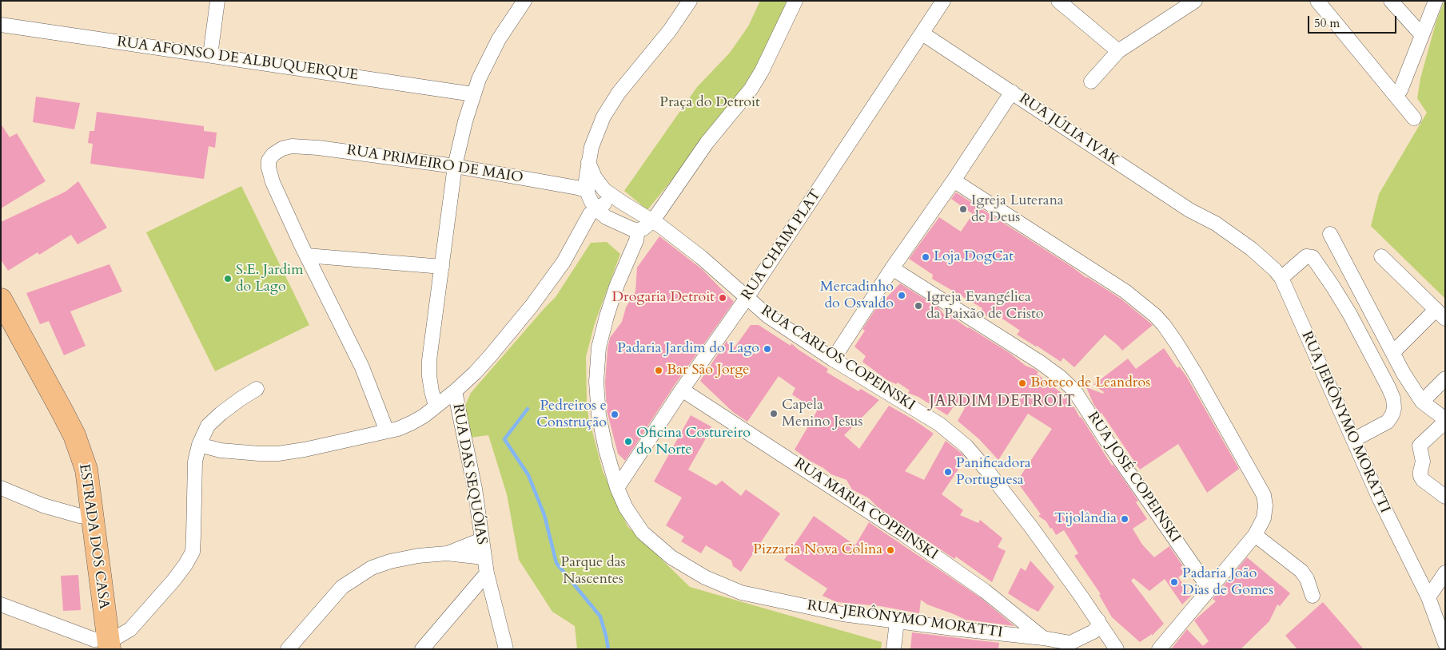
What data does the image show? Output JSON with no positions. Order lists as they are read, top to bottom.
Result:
{
  "streets": {
    "main road": ["ESTRADA DOS CASA"],
    "street": [
      "RUA AFONSO DE ALBUQUERQUE",
      "RUA JÚLIA IVAK",
      "RUA PRIMEIRO DE MAIO",
      "RUA CHAIM PLAT",
      "RUA CARLOS COPEINSKI",
      "RUA JERÔNYMO MORATTI",
      "RUA DAS SEQUÓIAS",
      "RUA JOSÉ COPEINSKI",
      "RUA MARIA COPEINSKI"
    ]
  },
  "crossings": [
    ["RUA JÚLIA IVAK", "RUA CHAIM PLAT"],
    ["RUA JÚLIA IVAK", "RUA JERÔNYMO MORATTI"],
    ["RUA CHAIM PLAT", "RUA CARLOS COPEINSKI"],
    ["RUA CHAIM PLAT", "RUA JERÔNYMO MORATTI"],
    ["RUA CHAIM PLAT", "RUA MARIA COPEINSKI"],
    ["RUA JERÔNYMO MORATTI", "RUA MARIA COPEINSKI"]
  ],
  "districts": ["JARDIM DETROIT"],
  "parks": ["Praça do Detroit", "Parque das Nascentes"],
  "places": [
    "Igreja Luterana de Deus",
    "Loja DogCat",
    "S.E. Jardim do Lago",
    "Mercadinho do Osvaldo",
    "Drogaria Detroit",
    "Igreja Evangélica da Paixão de Cristo",
    "Padaria Jardim do Lago",
    "Bar São Jorge",
    "Boteco de Leandros",
    "Capela Menino Jesus",
    "Pedreiros e Construção",
    "Oficina Costureiro do Norte",
    "Panificadora Portuguesa",
    "Tijolândia",
    "Pizzaria Nova Colina",
    "Padaria João Dias de Gomes"
  ],
  "scale_bar": "50 m"
}
